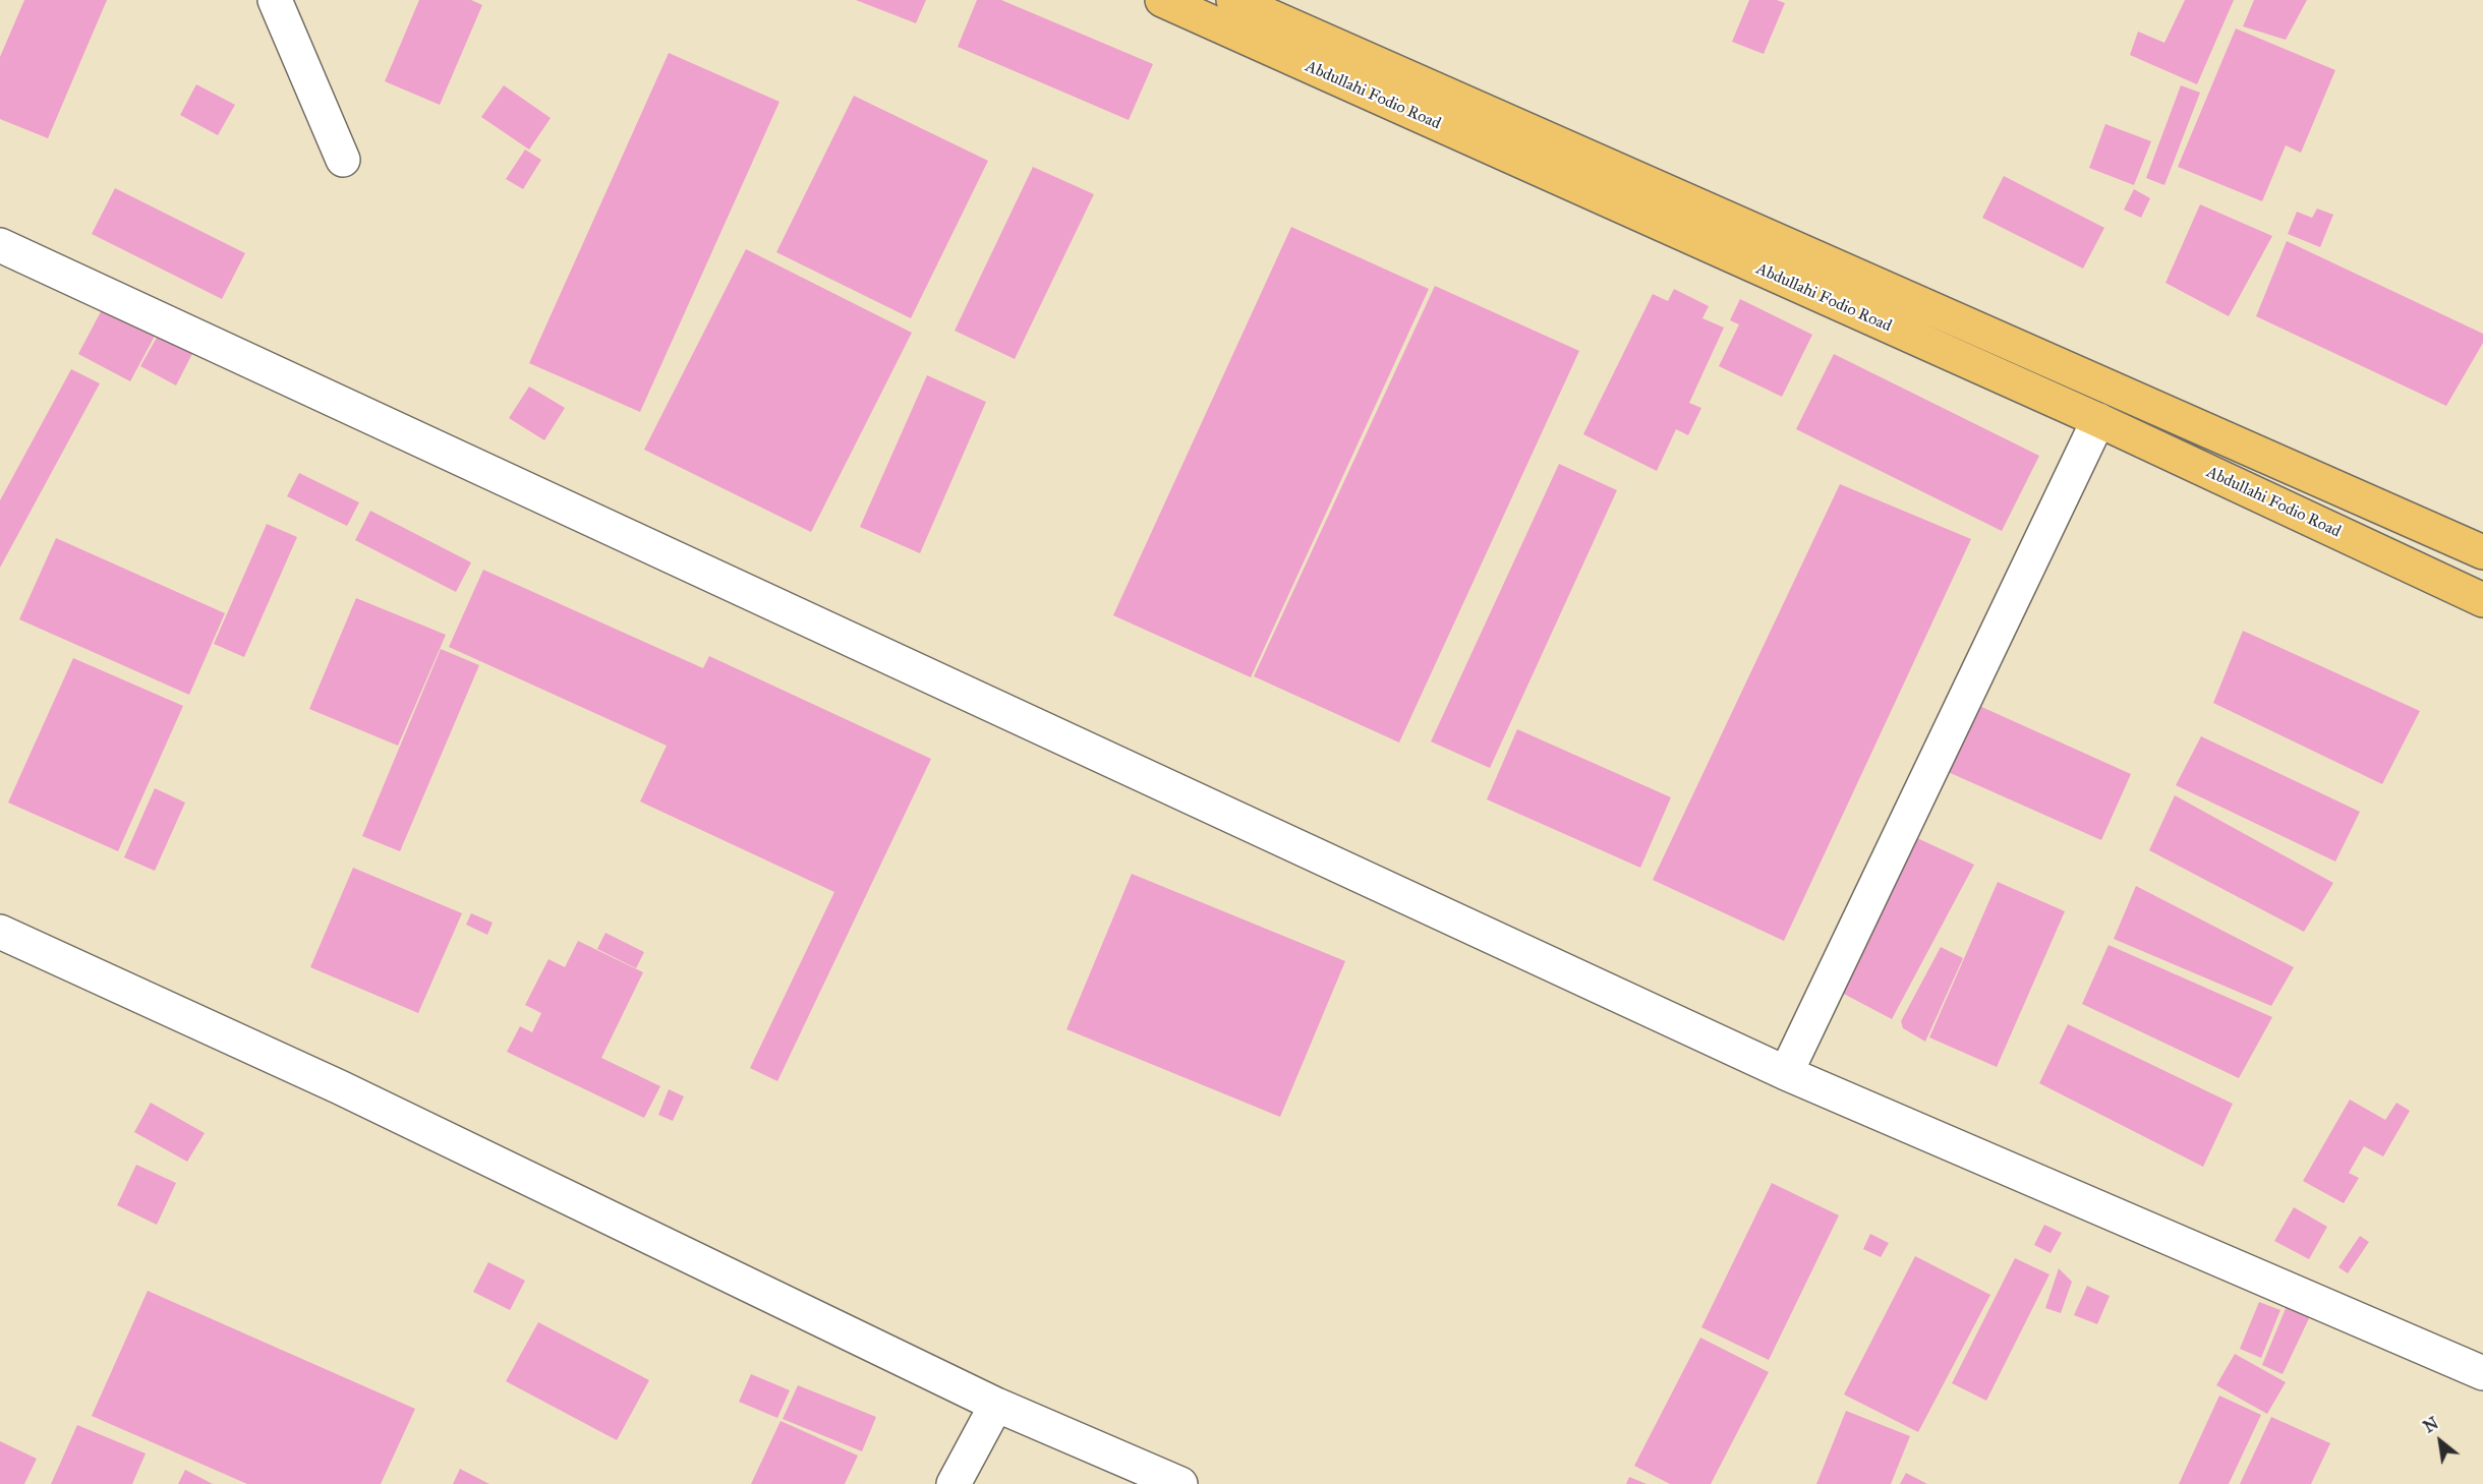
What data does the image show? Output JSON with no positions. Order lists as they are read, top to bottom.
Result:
{
  "streets": {
    "main road": ["Abdullahi Fodio Road"]
  },
  "north": "top left"
}
